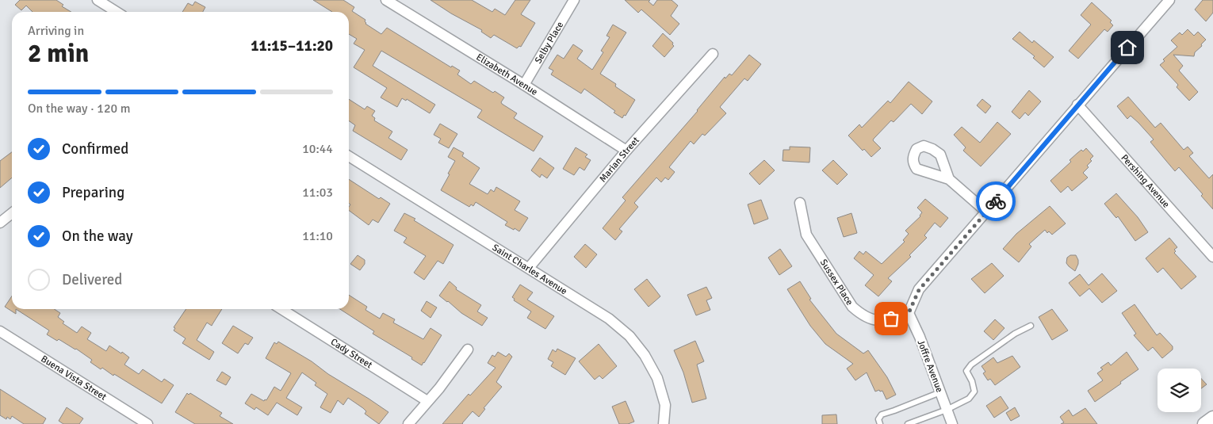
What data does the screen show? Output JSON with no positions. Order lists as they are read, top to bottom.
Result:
{
  "streets": {
    "street": [
      "Selby Place",
      "Elizabeth Avenue",
      "Marian Street",
      "Pershing Avenue",
      "Saint Charles Avenue",
      "Sussex Place",
      "Cady Street",
      "Joffre Avenue",
      "Buena Vista Street"
    ]
  },
  "crossings": [
    ["Selby Place", "Elizabeth Avenue"],
    ["Elizabeth Avenue", "Marian Street"],
    ["Marian Street", "Saint Charles Avenue"],
    ["Sussex Place", "Joffre Avenue"]
  ],
  "page": {
    "heading": ["2 min", "Arriving in", "11:15–11:20"],
    "bar": "On the way · 120 m",
    "list": [
      ["Confirmed", "10:44"],
      ["Preparing", "11:03"],
      ["On the way", "11:10"],
      "Delivered"
    ]
  }
}
